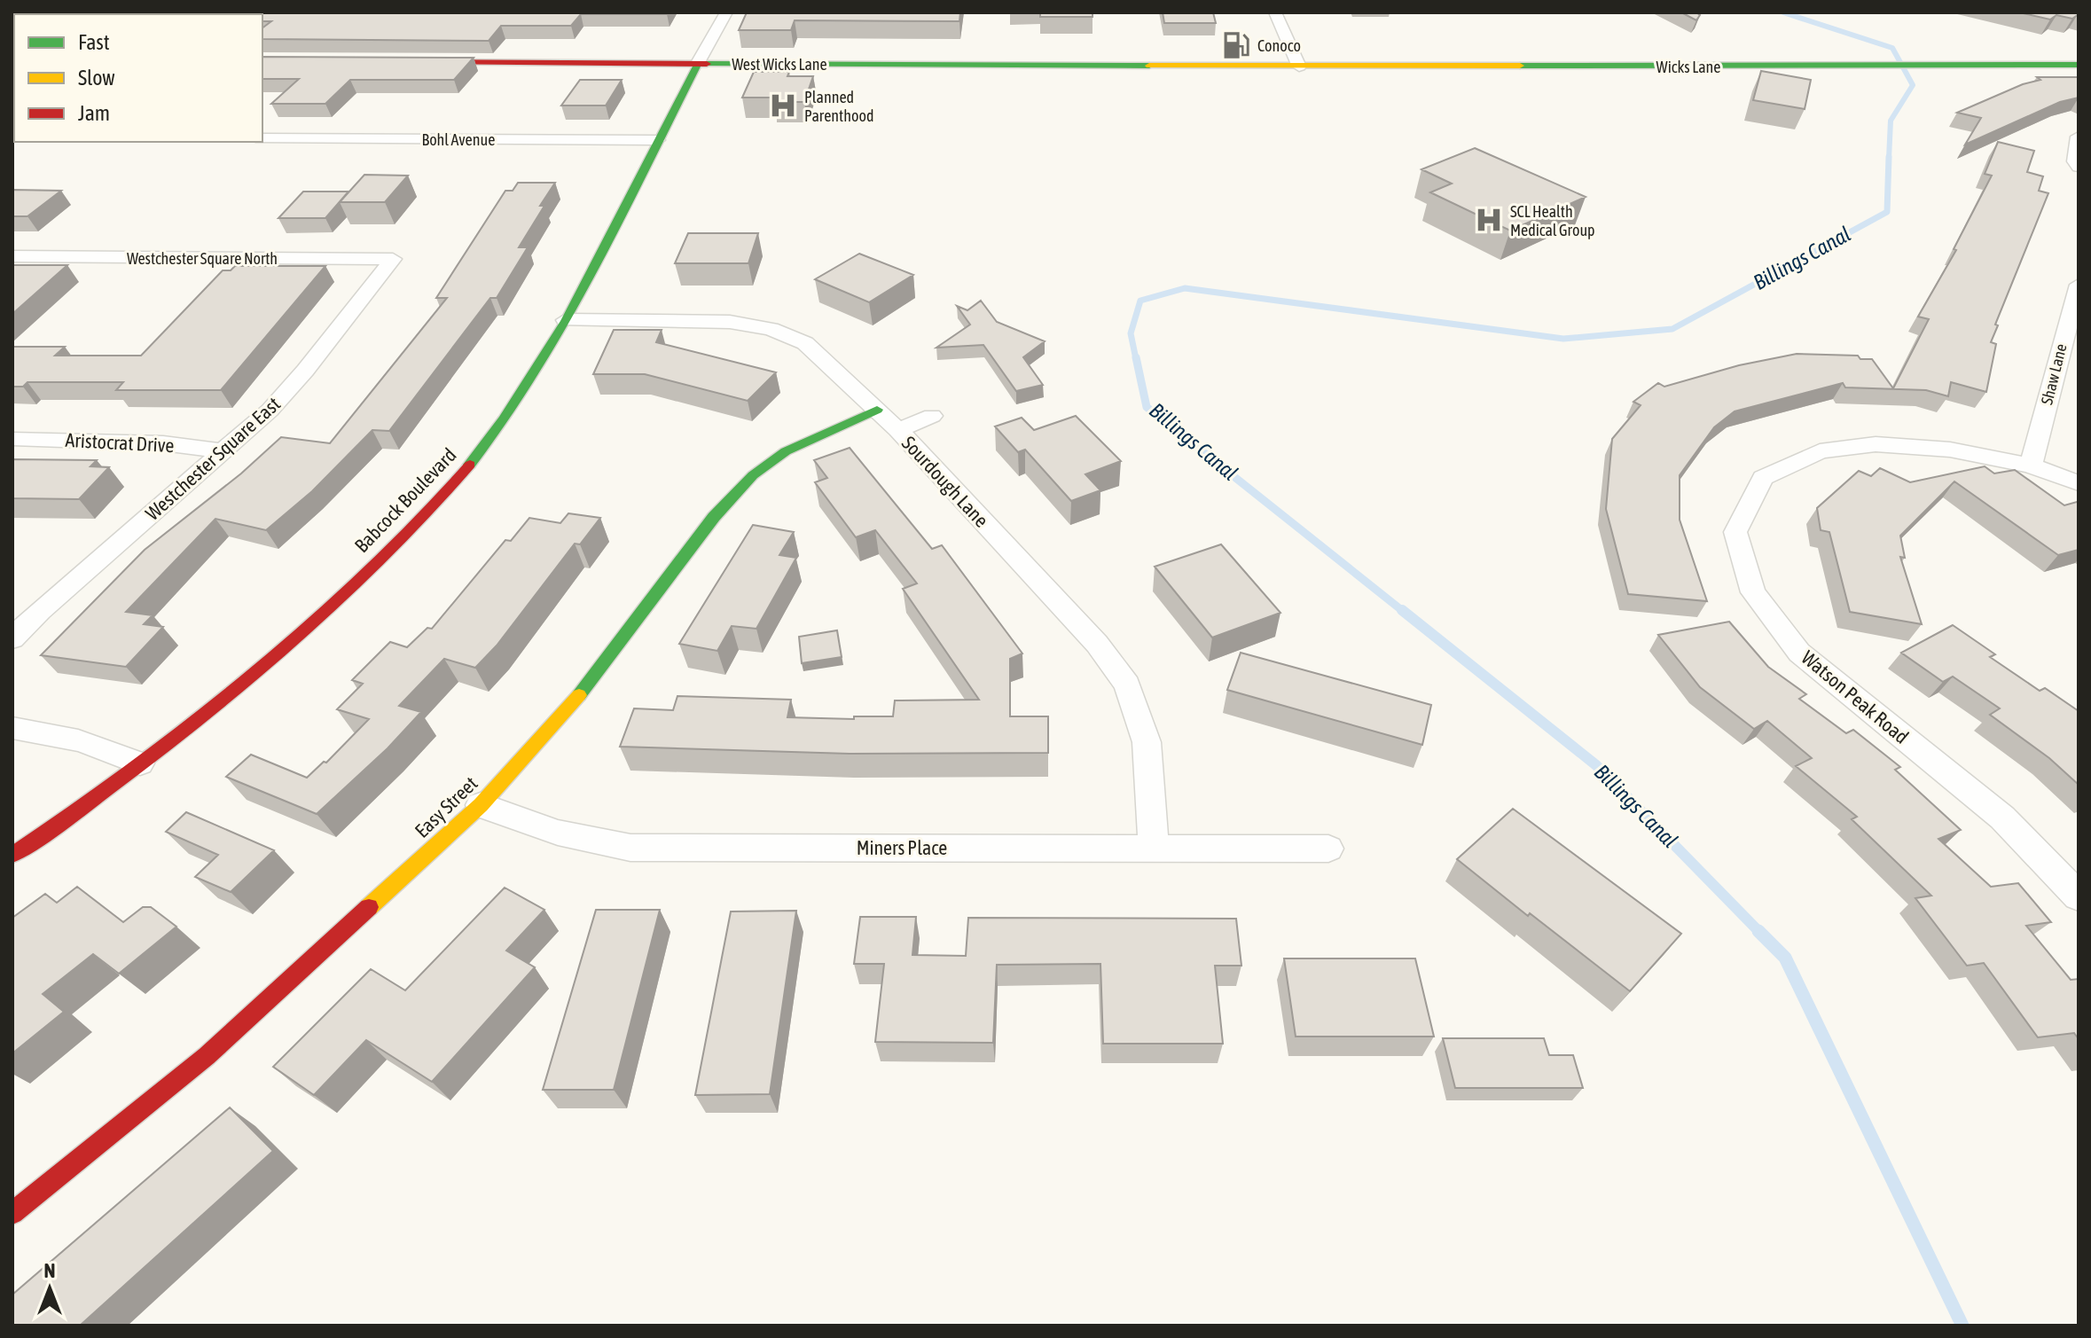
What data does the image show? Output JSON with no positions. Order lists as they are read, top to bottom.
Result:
{
  "streets": {
    "main road": [
      "West Wicks Lane",
      "Wicks Lane",
      "Babcock Boulevard",
      "Easy Street"
    ],
    "street": [
      "Bohl Avenue",
      "Westchester Square North",
      "Shaw Lane",
      "Aristocrat Drive",
      "Westchester Square East",
      "Sourdough Lane",
      "Watson Peak Road",
      "Miners Place"
    ]
  },
  "crossings": [
    ["West Wicks Lane", "Wicks Lane"],
    ["West Wicks Lane", "Babcock Boulevard"],
    ["Bohl Avenue", "Babcock Boulevard"],
    ["Westchester Square North", "Westchester Square East"],
    ["Shaw Lane", "Watson Peak Road"],
    ["Aristocrat Drive", "Westchester Square East"],
    ["Sourdough Lane", "Babcock Boulevard"],
    ["Sourdough Lane", "Easy Street"],
    ["Sourdough Lane", "Miners Place"],
    ["Easy Street", "Miners Place"]
  ],
  "water": ["Billings Canal"],
  "places": {
    "fuel station": ["Conoco"],
    "hospital": ["Planned Parenthood", "SCL Health Medical Group"]
  },
  "legend": ["Fast", "Slow", "Jam"],
  "north": "top"
}
